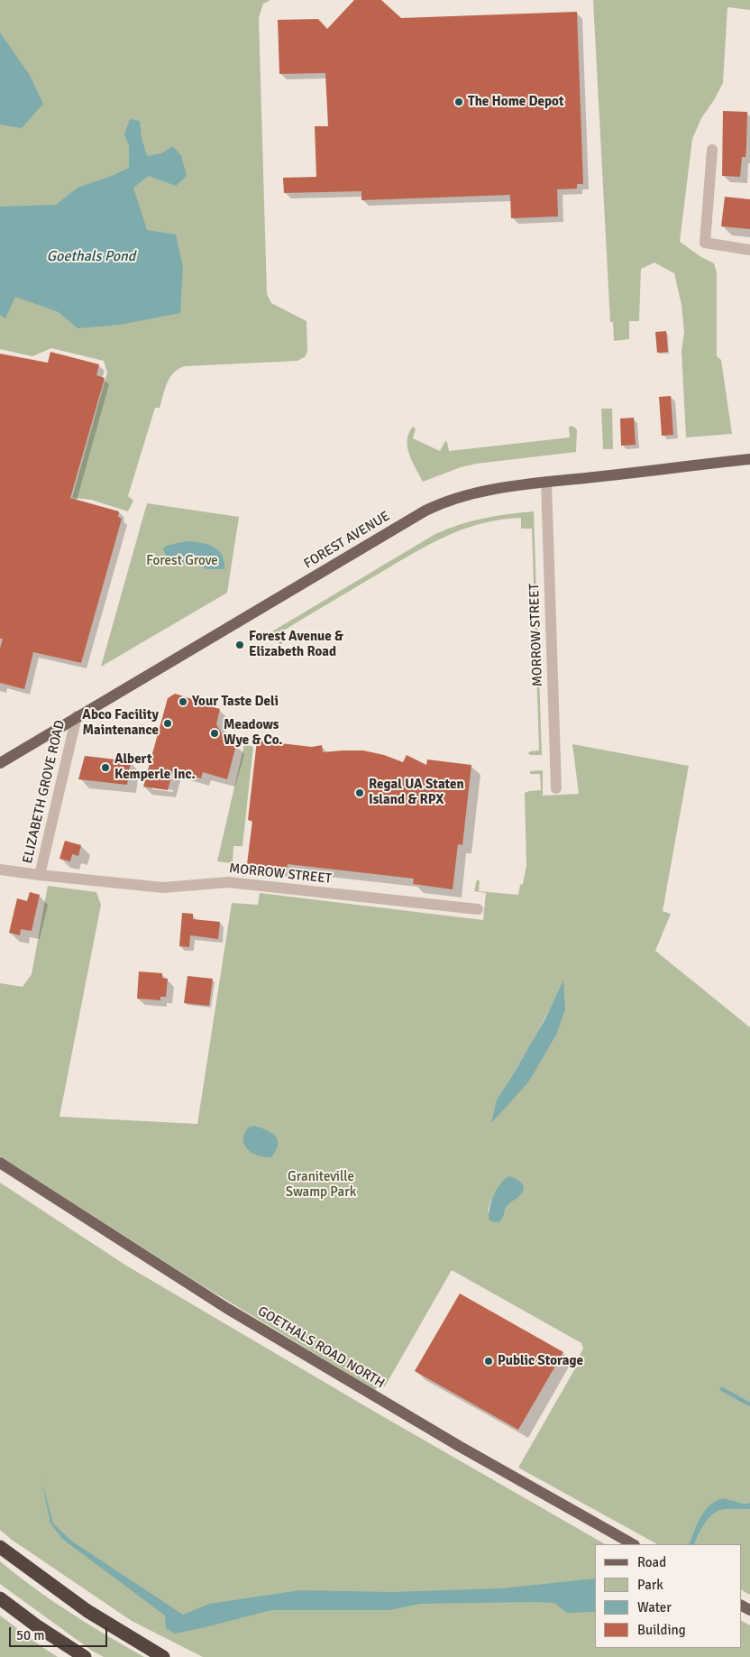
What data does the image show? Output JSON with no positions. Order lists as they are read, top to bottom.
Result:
{
  "streets": {
    "main road": ["FOREST AVENUE", "GOETHALS ROAD NORTH"],
    "street": ["MORROW STREET", "ELIZABETH GROVE ROAD"]
  },
  "crossings": [
    ["FOREST AVENUE", "MORROW STREET"],
    ["FOREST AVENUE", "ELIZABETH GROVE ROAD"],
    ["MORROW STREET", "ELIZABETH GROVE ROAD"]
  ],
  "water": ["Goethals Pond"],
  "parks": ["Forest Grove", "Graniteville Swamp Park"],
  "places": [
    "The Home Depot",
    "Forest Avenue & Elizabeth Road",
    "Your Taste Deli",
    "Abco Facility Maintenance",
    "Meadows Wye & Co.",
    "Albert Kemperle Inc.",
    "Regal UA Staten Island & RPX",
    "Public Storage"
  ],
  "legend": [
    "Road",
    "Park",
    "Water",
    "Building"
  ],
  "scale_bar": "50 m"
}
